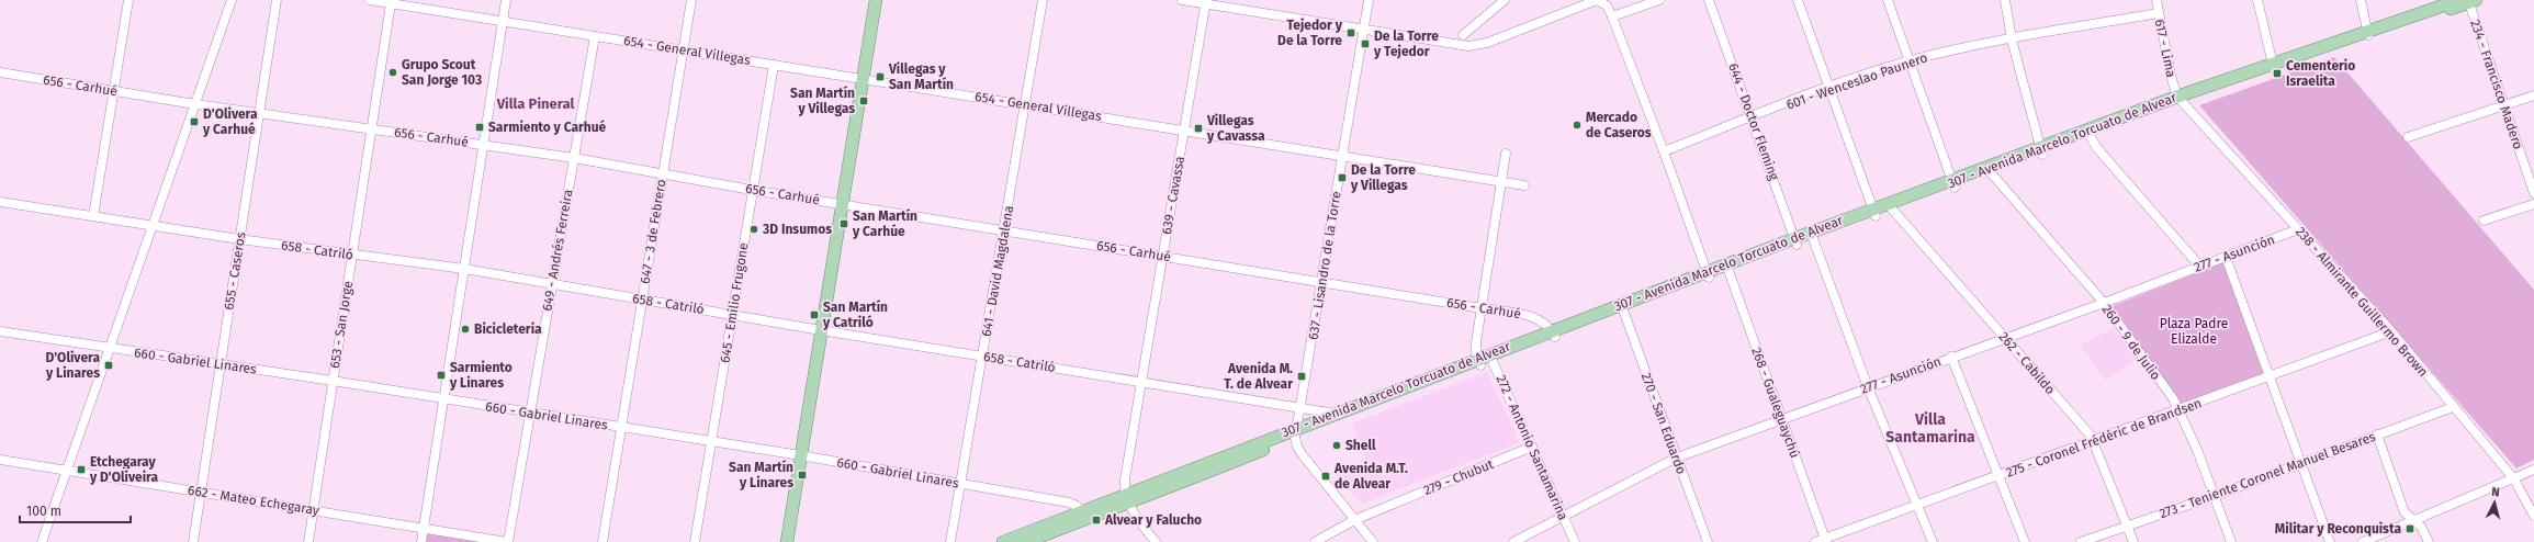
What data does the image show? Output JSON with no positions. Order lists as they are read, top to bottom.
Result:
{
  "streets": {
    "main road": ["307 - Avenida Marcelo Torcuato de Alvear"],
    "street": [
      "617 - Lima",
      "654 - General Villegas",
      "601 - Wenceslao Paunero",
      "234 - Francisco Madero",
      "656 - Carhué",
      "644 - Doctor Fleming",
      "639 - Cavassa",
      "647 - 3 de Febrero",
      "658 - Catriló",
      "649 - Andrés Ferreira",
      "277 - Asunción",
      "637 - Lisandro de la Torre",
      "655 - Caseros",
      "641 - David Magdalena",
      "238 - Almirante Guillermo Brown",
      "645 - Emilio Frugone",
      "653 - San Jorge",
      "260 - 9 de Julio",
      "660 - Gabriel Linares",
      "262 - Cabildo",
      "268 - Gualeguaychú",
      "270 - San Eduardo",
      "275 - Coronel Frédéric de Brandsen",
      "272 - Antonio Santamarina",
      "273 - Teniente Coronel Manuel Besares",
      "279 - Chubut",
      "662 - Mateo Echegaray"
    ]
  },
  "crossings": [
    ["617 - Lima", "601 - Wenceslao Paunero"],
    ["617 - Lima", "307 - Avenida Marcelo Torcuato de Alvear"],
    ["617 - Lima", "238 - Almirante Guillermo Brown"],
    ["654 - General Villegas", "639 - Cavassa"],
    ["654 - General Villegas", "647 - 3 de Febrero"],
    ["654 - General Villegas", "649 - Andrés Ferreira"],
    ["654 - General Villegas", "637 - Lisandro de la Torre"],
    ["654 - General Villegas", "641 - David Magdalena"],
    ["654 - General Villegas", "645 - Emilio Frugone"],
    ["654 - General Villegas", "653 - San Jorge"],
    ["601 - Wenceslao Paunero", "644 - Doctor Fleming"],
    ["234 - Francisco Madero", "307 - Avenida Marcelo Torcuato de Alvear"],
    ["656 - Carhué", "307 - Avenida Marcelo Torcuato de Alvear"],
    ["656 - Carhué", "639 - Cavassa"],
    ["656 - Carhué", "647 - 3 de Febrero"],
    ["656 - Carhué", "649 - Andrés Ferreira"],
    ["656 - Carhué", "637 - Lisandro de la Torre"],
    ["656 - Carhué", "655 - Caseros"],
    ["656 - Carhué", "641 - David Magdalena"],
    ["656 - Carhué", "645 - Emilio Frugone"],
    ["656 - Carhué", "653 - San Jorge"],
    ["644 - Doctor Fleming", "307 - Avenida Marcelo Torcuato de Alvear"],
    ["307 - Avenida Marcelo Torcuato de Alvear", "639 - Cavassa"],
    ["307 - Avenida Marcelo Torcuato de Alvear", "658 - Catriló"],
    ["307 - Avenida Marcelo Torcuato de Alvear", "637 - Lisandro de la Torre"],
    ["307 - Avenida Marcelo Torcuato de Alvear", "238 - Almirante Guillermo Brown"],
    ["307 - Avenida Marcelo Torcuato de Alvear", "260 - 9 de Julio"],
    ["307 - Avenida Marcelo Torcuato de Alvear", "660 - Gabriel Linares"],
    ["307 - Avenida Marcelo Torcuato de Alvear", "262 - Cabildo"],
    ["307 - Avenida Marcelo Torcuato de Alvear", "268 - Gualeguaychú"],
    ["307 - Avenida Marcelo Torcuato de Alvear", "270 - San Eduardo"],
    ["307 - Avenida Marcelo Torcuato de Alvear", "272 - Antonio Santamarina"],
    ["639 - Cavassa", "658 - Catriló"],
    ["647 - 3 de Febrero", "658 - Catriló"],
    ["647 - 3 de Febrero", "660 - Gabriel Linares"],
    ["658 - Catriló", "649 - Andrés Ferreira"],
    ["658 - Catriló", "637 - Lisandro de la Torre"],
    ["658 - Catriló", "655 - Caseros"],
    ["658 - Catriló", "641 - David Magdalena"],
    ["658 - Catriló", "645 - Emilio Frugone"],
    ["658 - Catriló", "653 - San Jorge"],
    ["649 - Andrés Ferreira", "660 - Gabriel Linares"],
    ["649 - Andrés Ferreira", "662 - Mateo Echegaray"],
    ["277 - Asunción", "238 - Almirante Guillermo Brown"],
    ["277 - Asunción", "260 - 9 de Julio"],
    ["277 - Asunción", "262 - Cabildo"],
    ["277 - Asunción", "268 - Gualeguaychú"],
    ["277 - Asunción", "270 - San Eduardo"],
    ["277 - Asunción", "272 - Antonio Santamarina"],
    ["655 - Caseros", "660 - Gabriel Linares"],
    ["655 - Caseros", "662 - Mateo Echegaray"],
    ["641 - David Magdalena", "660 - Gabriel Linares"],
    ["238 - Almirante Guillermo Brown", "275 - Coronel Frédéric de Brandsen"],
    ["238 - Almirante Guillermo Brown", "273 - Teniente Coronel Manuel Besares"],
    ["645 - Emilio Frugone", "660 - Gabriel Linares"],
    ["653 - San Jorge", "660 - Gabriel Linares"],
    ["653 - San Jorge", "662 - Mateo Echegaray"],
    ["260 - 9 de Julio", "275 - Coronel Frédéric de Brandsen"],
    ["260 - 9 de Julio", "273 - Teniente Coronel Manuel Besares"],
    ["262 - Cabildo", "275 - Coronel Frédéric de Brandsen"],
    ["262 - Cabildo", "273 - Teniente Coronel Manuel Besares"],
    ["268 - Gualeguaychú", "275 - Coronel Frédéric de Brandsen"],
    ["272 - Antonio Santamarina", "279 - Chubut"]
  ],
  "districts": ["Villa Pineral", "Villa Santamarina"],
  "parks": ["Plaza Padre Elizalde"],
  "places": {
    "transit": [
      "Tejedor y De la Torre",
      "De la Torre y Tejedor",
      "Cementerio Israelita",
      "Villegas y San Martín",
      "San Martín y Villegas",
      "D'Olivera y Carhué",
      "Sarmiento y Carhué",
      "Villegas y Cavassa",
      "De la Torre y Villegas",
      "San Martín y Carhúe",
      "San Martín y Catriló",
      "D'Olivera y Linares",
      "Sarmiento y Linares",
      "Avenida M. T. de Alvear",
      "Etchegaray y D'Oliveira",
      "San Martín y Linares",
      "Avenida M.T. de Alvear",
      "Alvear y Falucho",
      "Militar y Reconquista"
    ],
    "other": [
      "Grupo Scout San Jorge 103",
      "Mercado de Caseros",
      "3D Insumos",
      "Bicicleteria",
      "Shell"
    ]
  },
  "scale_bar": "100 m",
  "north": "top"
}
